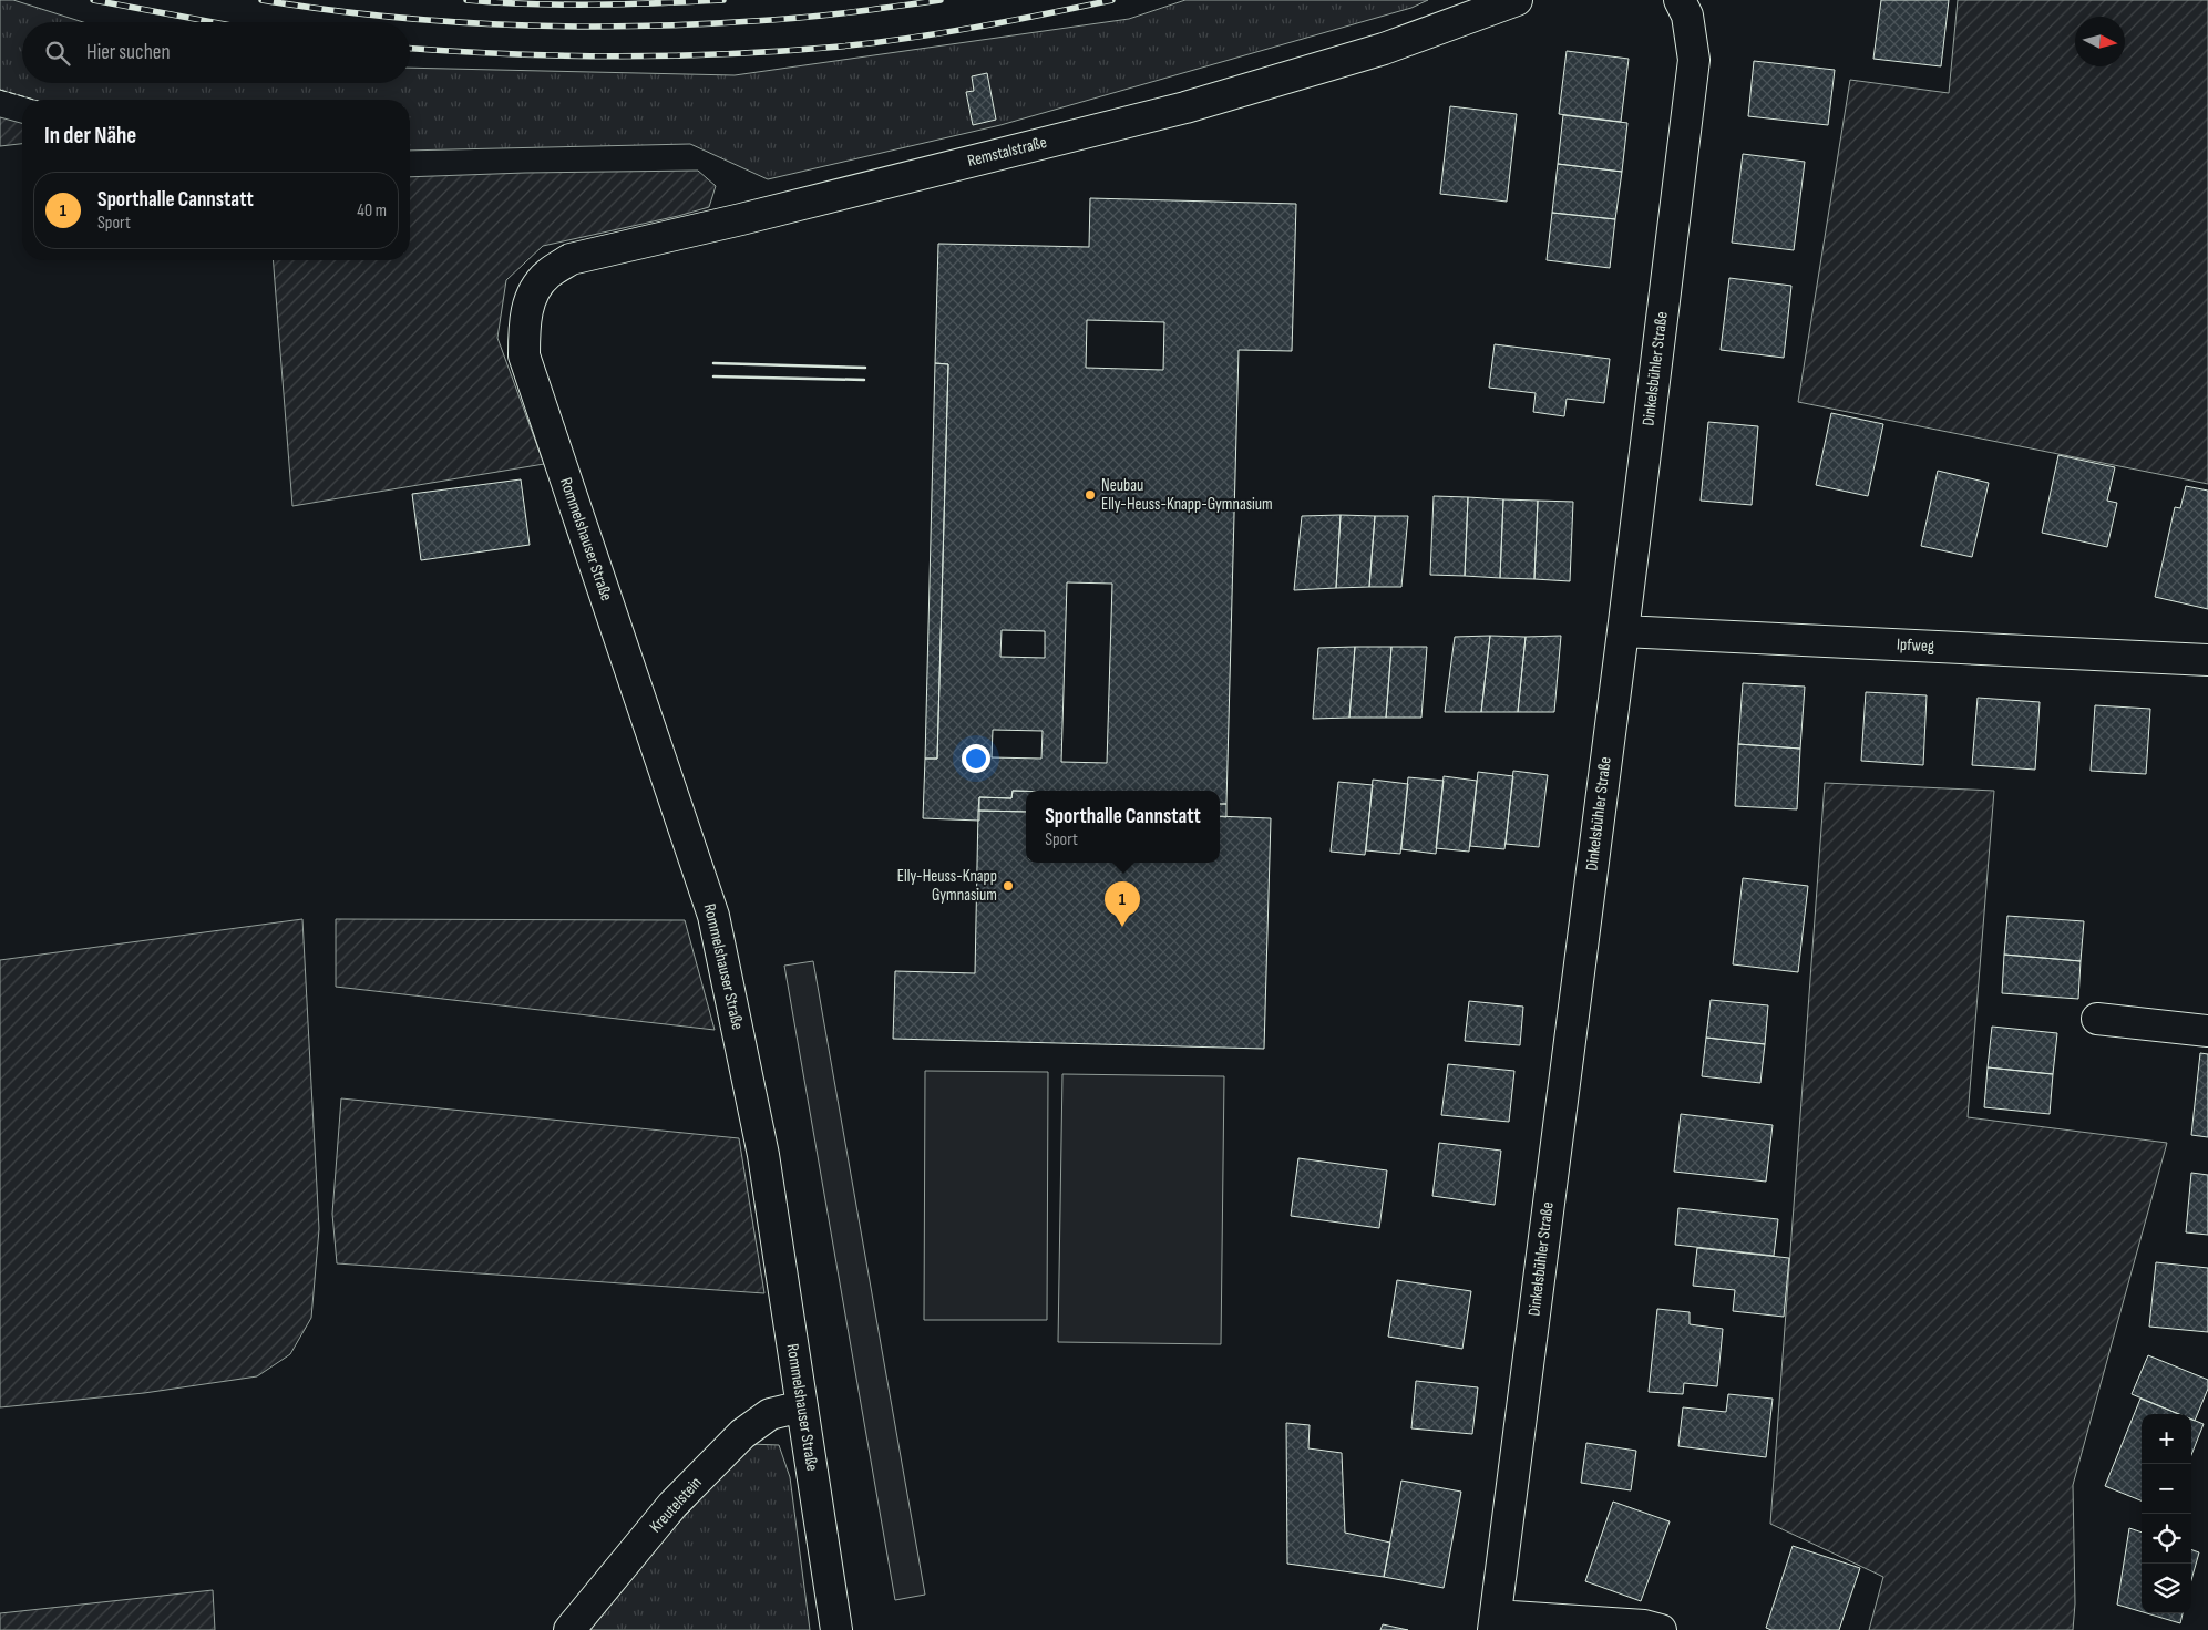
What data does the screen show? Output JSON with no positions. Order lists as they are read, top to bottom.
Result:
{
  "streets": {
    "street": [
      "Remstalstraße",
      "Dinkelsbühler Straße",
      "Rommelshauser Straße",
      "Ipfweg",
      "Kreutelstein"
    ]
  },
  "crossings": [
    ["Remstalstraße", "Rommelshauser Straße"],
    ["Dinkelsbühler Straße", "Ipfweg"],
    ["Rommelshauser Straße", "Kreutelstein"]
  ],
  "places": ["Neubau Elly-Heuss-Knapp-Gymnasium", "Elly-Heuss-Knapp Gymnasium"],
  "north": "right",
  "page": {
    "search": "Hier suchen",
    "heading": "In der Nähe",
    "list": [
      {
        "mark": "1",
        "name": "Sporthalle Cannstatt",
        "note": "Sport",
        "value": "40 m"
      }
    ],
    "popup": ["Sporthalle Cannstatt", "Sport"],
    "pins": "1",
    "map_buttons": ["+", "−"]
  }
}
